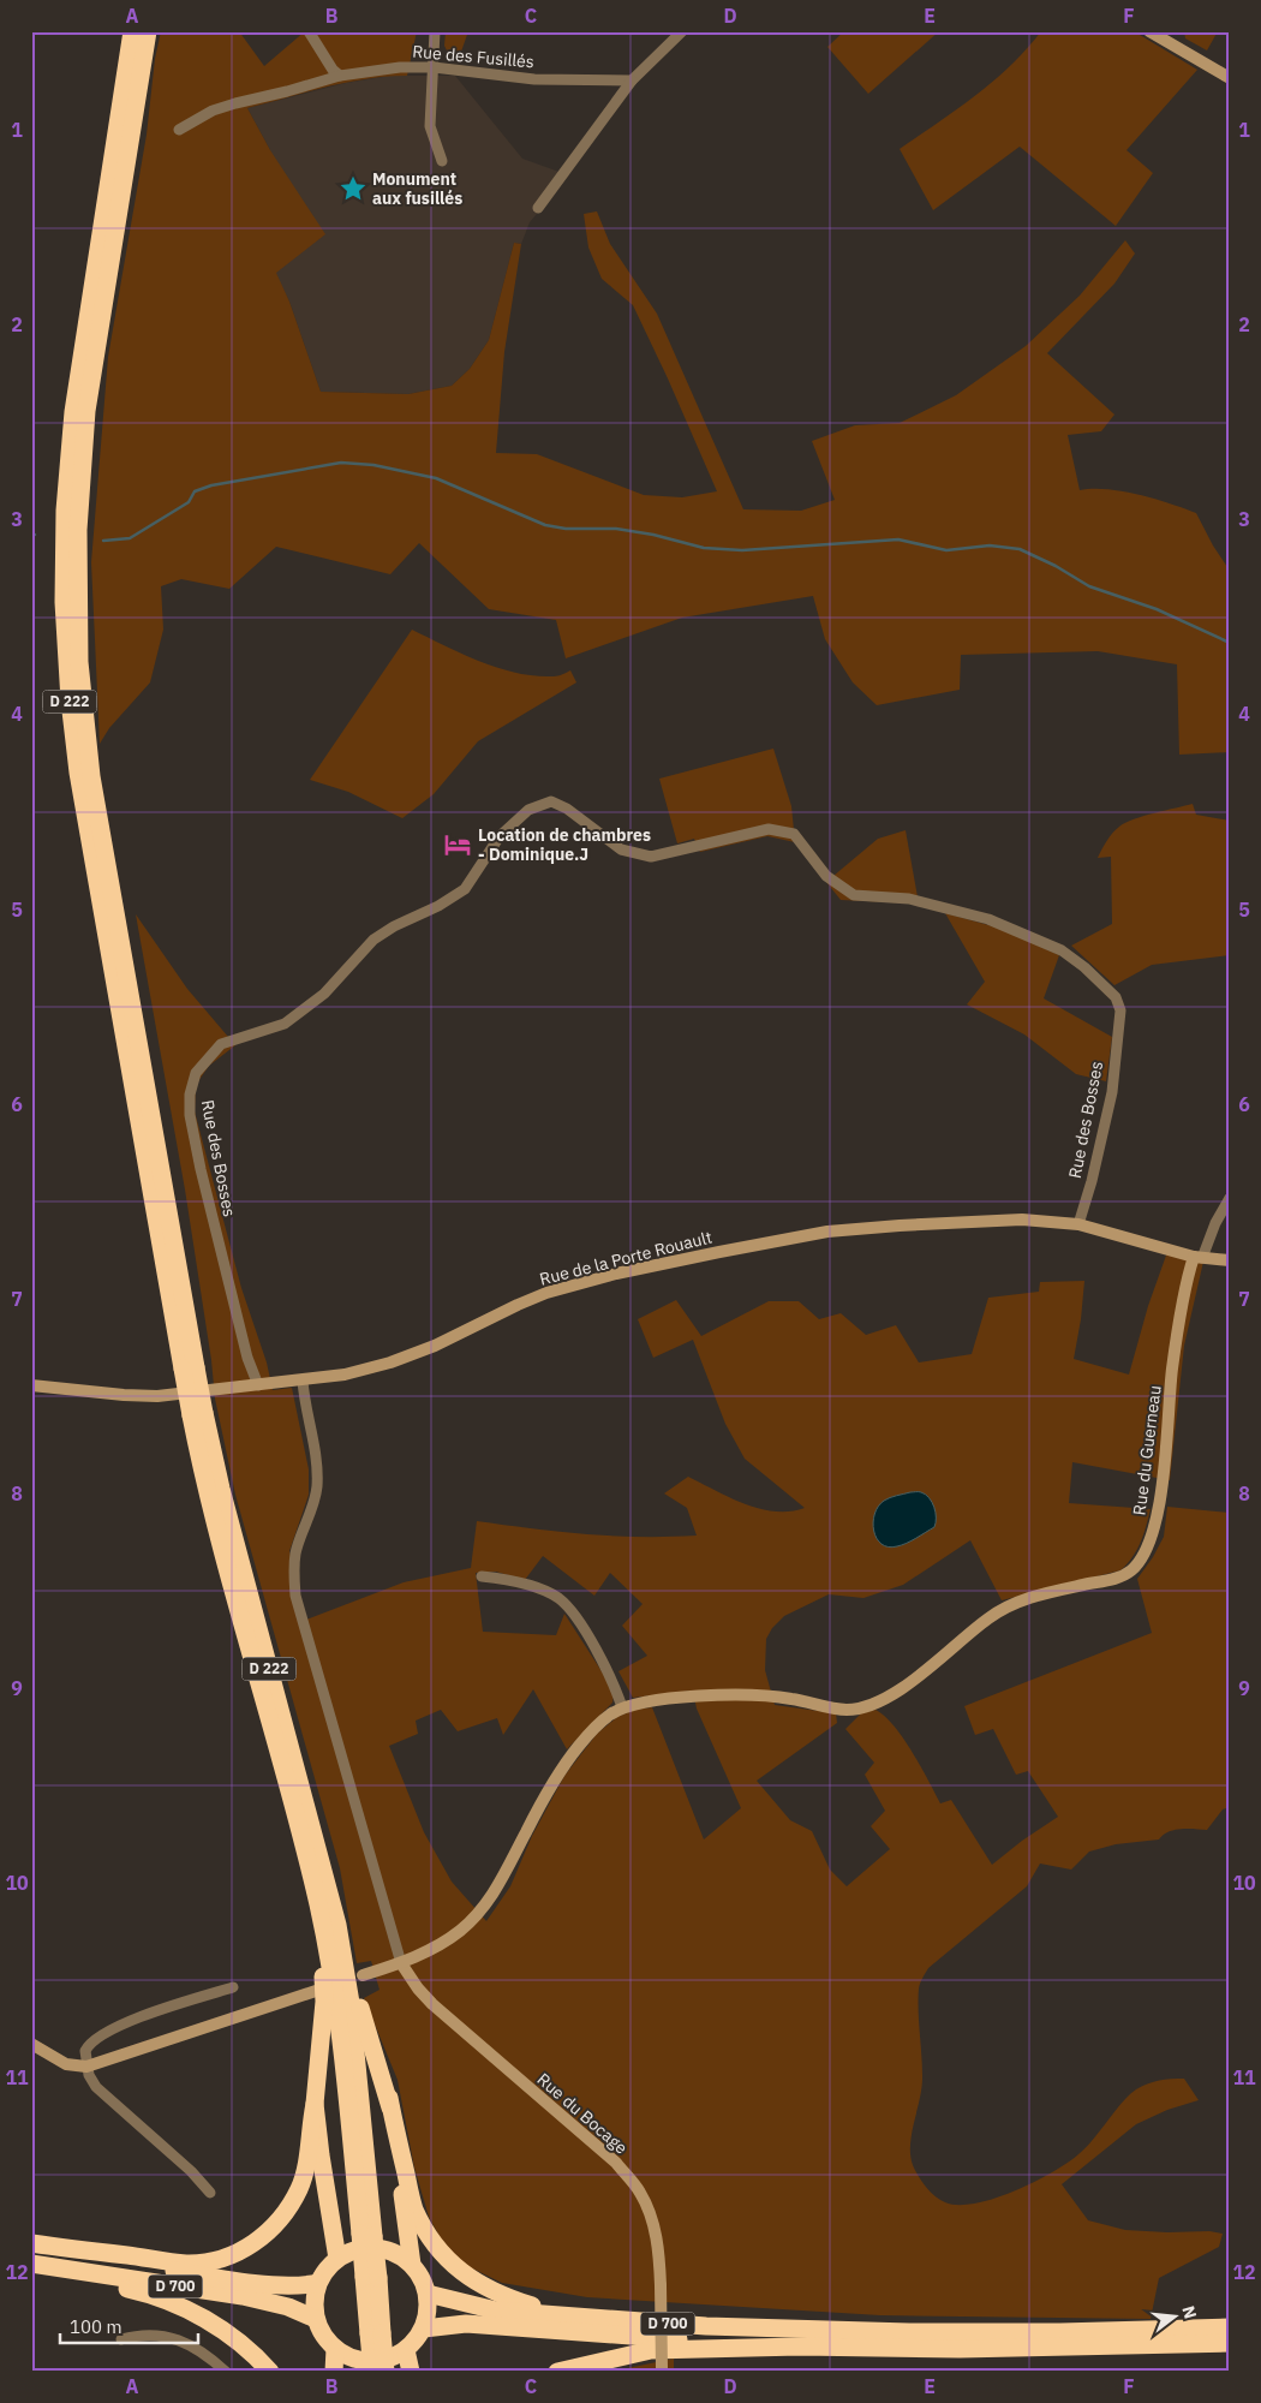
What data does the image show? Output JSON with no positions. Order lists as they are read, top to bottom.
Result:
{
  "streets": {
    "highway": ["D 222", "D 700"],
    "street": [
      "Rue des Fusillés",
      "Rue des Bosses",
      "Rue de la Porte Rouault",
      "Rue du Guerneau",
      "Rue du Bocage"
    ]
  },
  "crossings": [
    ["Rue des Bosses", "Rue de la Porte Rouault"],
    ["Rue de la Porte Rouault", "Rue du Guerneau"]
  ],
  "places": {
    "place": ["Monument aux fusillés"],
    "hotel": ["Location de chambres - Dominique.J"]
  },
  "scale_bar": "100 m",
  "north": "right",
  "grid": {
    "columns": [
      "A",
      "B",
      "C",
      "D",
      "E",
      "F"
    ],
    "rows": [
      "1",
      "2",
      "3",
      "4",
      "5",
      "6",
      "7",
      "8",
      "9",
      "10",
      "11",
      "12"
    ]
  }
}
